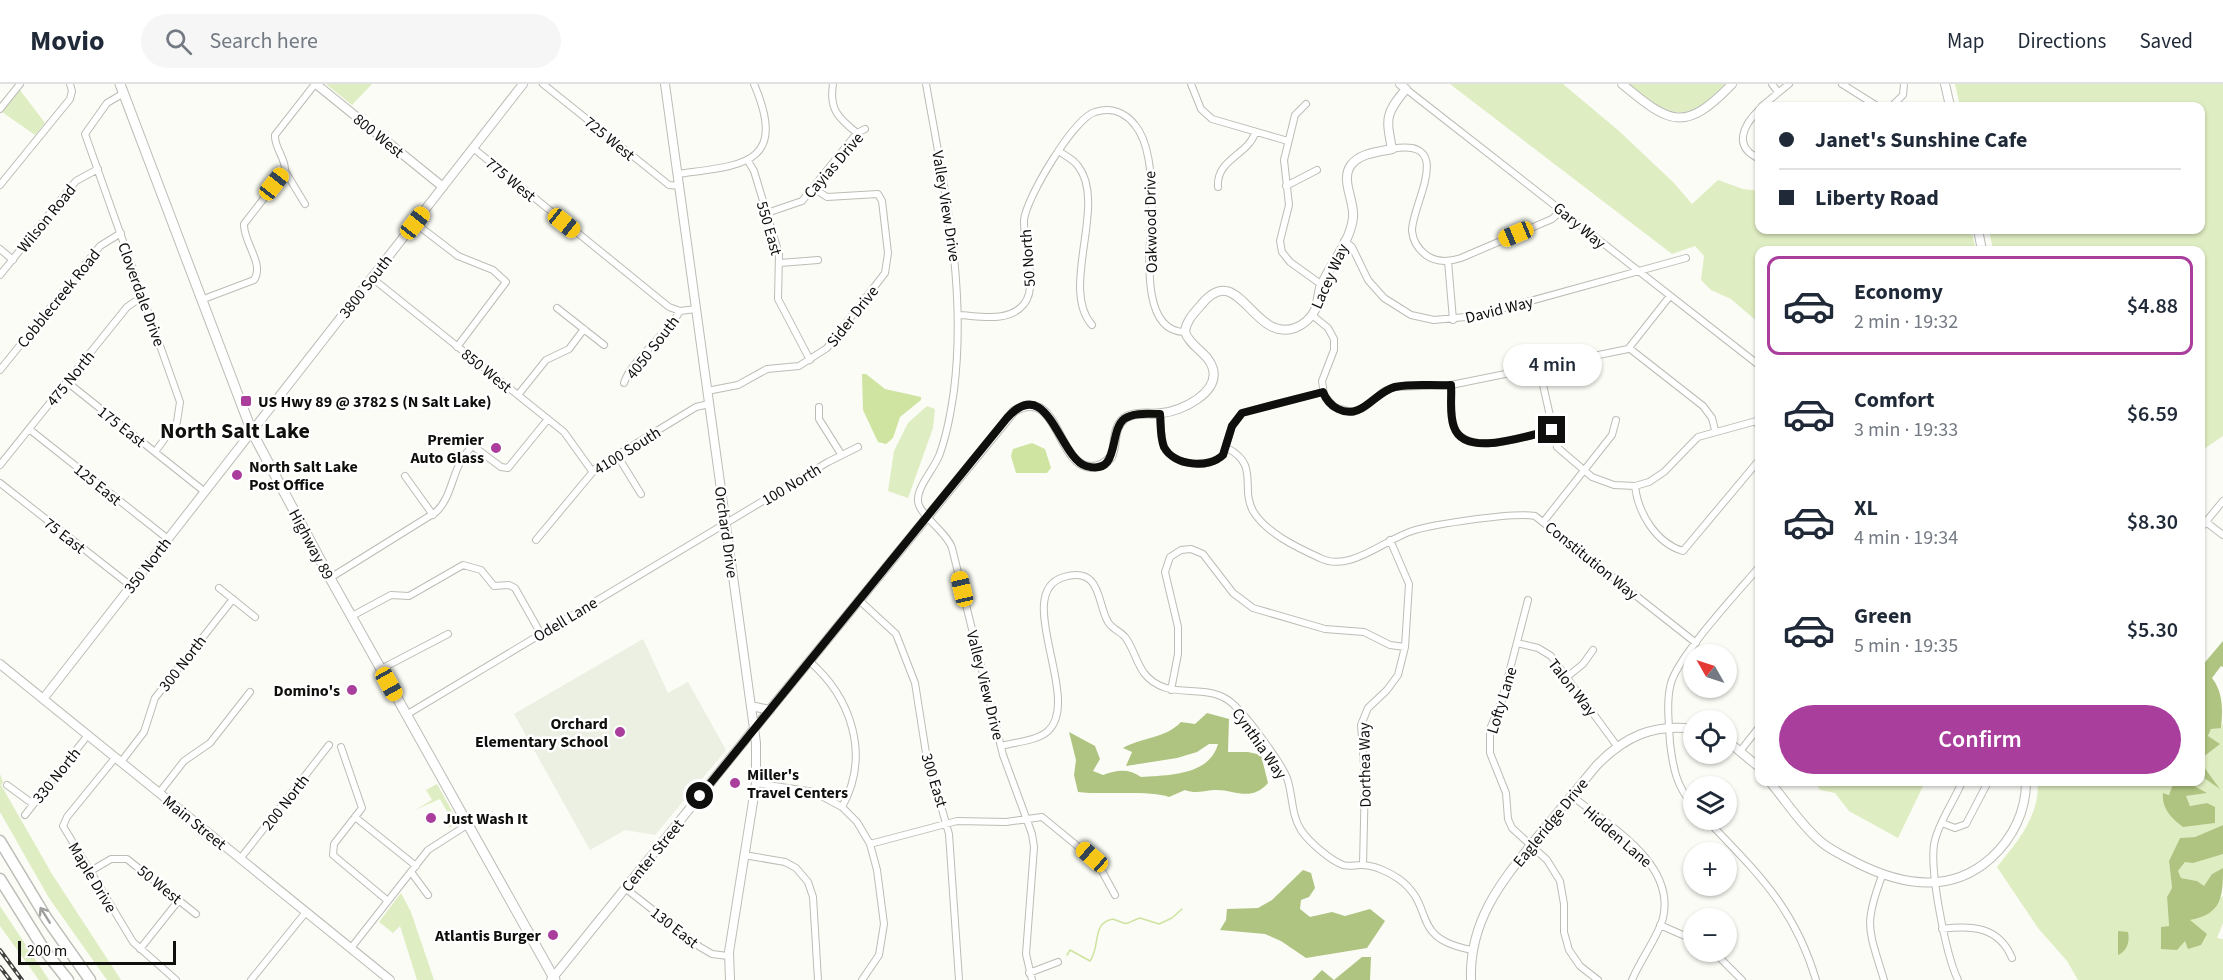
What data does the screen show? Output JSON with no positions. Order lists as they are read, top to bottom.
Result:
{
  "streets": {
    "main road": [
      "Orchard Drive",
      "Highway 89",
      "Eagleridge Drive",
      "Center Street"
    ],
    "street": [
      "800 West",
      "725 West",
      "Cayias Drive",
      "775 West",
      "Valley View Drive",
      "Wilson Road",
      "Oakwood Drive",
      "Gary Way",
      "550 East",
      "50 North",
      "Lacey Way",
      "3800 South",
      "Cloverdale Drive",
      "Cobblecreek Road",
      "David Way",
      "Sider Drive",
      "4050 South",
      "850 West",
      "475 North",
      "175 East",
      "4100 South",
      "125 East",
      "100 North",
      "75 East",
      "Constitution Way",
      "350 North",
      "Odell Lane",
      "300 North",
      "Talon Way",
      "Lofty Lane",
      "Cynthia Way",
      "Dorthea Way",
      "330 North",
      "300 East",
      "200 North",
      "Main Street",
      "Hidden Lane",
      "Maple Drive",
      "50 West",
      "130 East"
    ]
  },
  "crossings": [
    ["800 West", "3800 South"],
    ["725 West", "Orchard Drive"],
    ["Cayias Drive", "550 East"],
    ["Cayias Drive", "Sider Drive"],
    ["775 West", "3800 South"],
    ["775 West", "4050 South"],
    ["Valley View Drive", "50 North"],
    ["Valley View Drive", "Cynthia Way"],
    ["Valley View Drive", "Center Street"],
    ["Wilson Road", "Cloverdale Drive"],
    ["Oakwood Drive", "50 North"],
    ["Oakwood Drive", "Lacey Way"],
    ["Gary Way", "David Way"],
    ["550 East", "Sider Drive"],
    ["Lacey Way", "David Way"],
    ["3800 South", "850 West"],
    ["3800 South", "Highway 89"],
    ["3800 South", "350 North"],
    ["Cloverdale Drive", "Cobblecreek Road"],
    ["Cloverdale Drive", "475 North"],
    ["Cloverdale Drive", "175 East"],
    ["Cloverdale Drive", "Highway 89"],
    ["Sider Drive", "Orchard Drive"],
    ["850 West", "4100 South"],
    ["475 North", "175 East"],
    ["475 North", "125 East"],
    ["175 East", "350 North"],
    ["4100 South", "Orchard Drive"],
    ["125 East", "350 North"],
    ["100 North", "Orchard Drive"],
    ["100 North", "Odell Lane"],
    ["Orchard Drive", "Odell Lane"],
    ["Orchard Drive", "Center Street"],
    ["Orchard Drive", "130 East"],
    ["75 East", "350 North"],
    ["Highway 89", "350 North"],
    ["Highway 89", "Odell Lane"],
    ["Highway 89", "Center Street"],
    ["Constitution Way", "Dorthea Way"],
    ["350 North", "Main Street"],
    ["300 North", "Main Street"],
    ["300 North", "Maple Drive"],
    ["Talon Way", "Lofty Lane"],
    ["Talon Way", "Eagleridge Drive"],
    ["Lofty Lane", "Eagleridge Drive"],
    ["Cynthia Way", "Dorthea Way"],
    ["Cynthia Way", "Eagleridge Drive"],
    ["330 North", "Main Street"],
    ["300 East", "Center Street"],
    ["200 North", "Main Street"],
    ["Eagleridge Drive", "Hidden Lane"],
    ["Center Street", "130 East"],
    ["Maple Drive", "50 West"]
  ],
  "districts": ["North Salt Lake"],
  "places": {
    "transit": ["US Hwy 89 @ 3782 S (N Salt Lake)"],
    "other": [
      "Premier Auto Glass",
      "North Salt Lake Post Office",
      "Domino's",
      "Orchard Elementary School",
      "Miller's Travel Centers",
      "Just Wash It",
      "Atlantis Burger"
    ]
  },
  "scale_bar": "200 m",
  "north": "top left",
  "page": {
    "header": "Movio",
    "search": "Search here",
    "nav": ["Map", "Directions", "Saved"],
    "banner": ["Janet's Sunshine Cafe", "Liberty Road"],
    "list": [
      {
        "name": "Economy",
        "note": "2 min · 19:32",
        "value": "$4.88"
      },
      {
        "name": "Comfort",
        "note": "3 min · 19:33",
        "value": "$6.59"
      },
      {
        "name": "XL",
        "note": "4 min · 19:34",
        "value": "$8.30"
      },
      {
        "name": "Green",
        "note": "5 min · 19:35",
        "value": "$5.30"
      }
    ],
    "bubble": "4 min",
    "map_buttons": ["+", "−"],
    "buttons": "Confirm",
    "scale": "200 m"
  }
}
